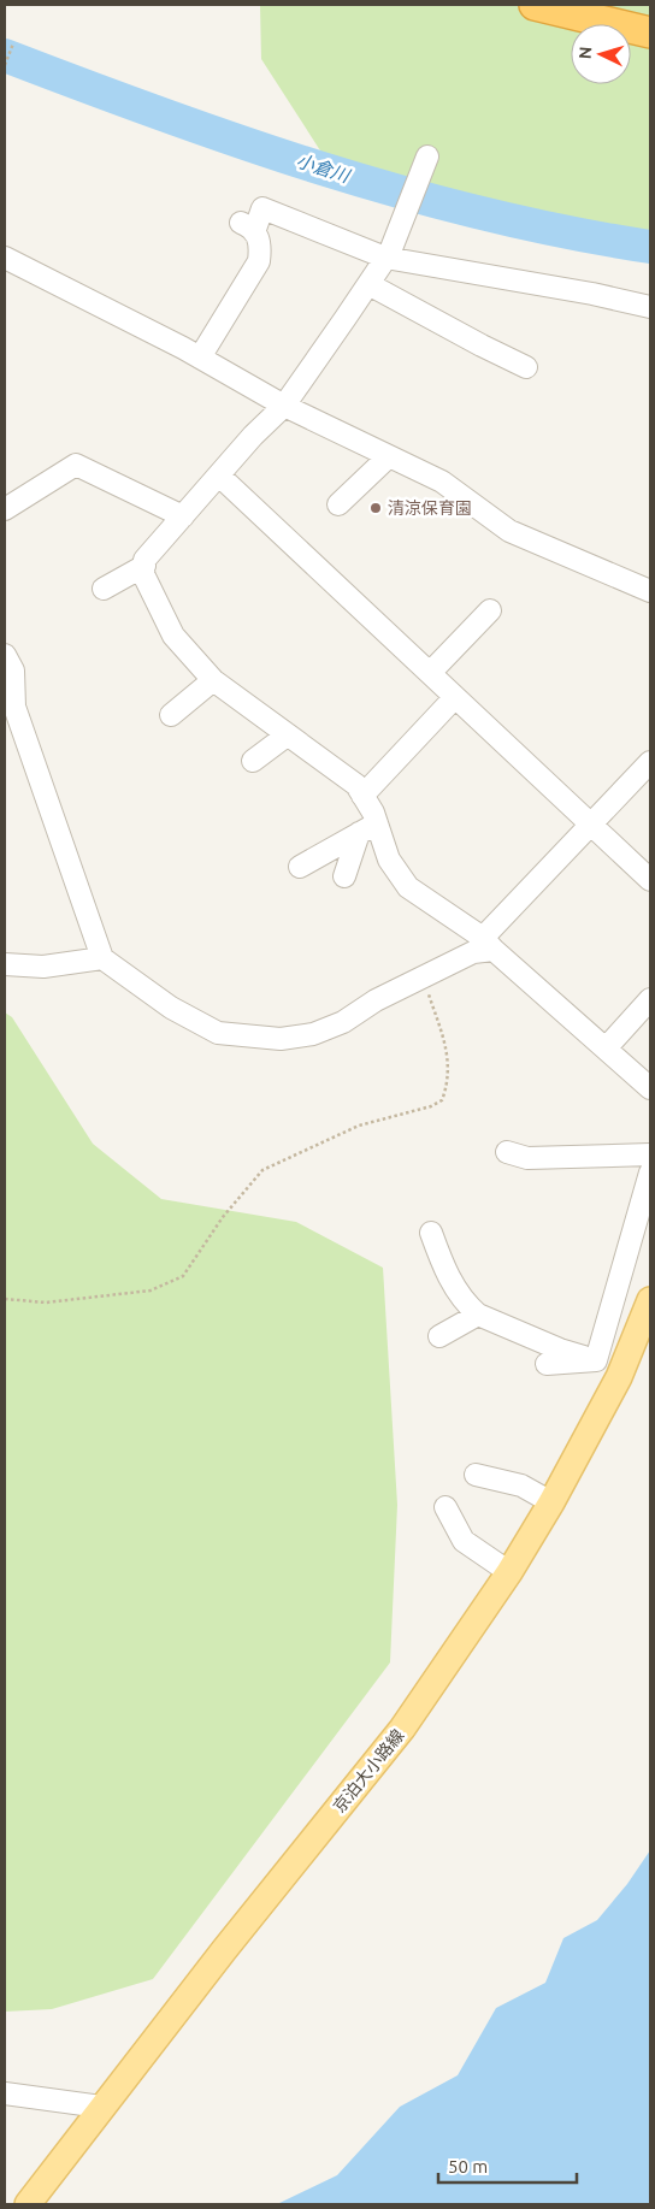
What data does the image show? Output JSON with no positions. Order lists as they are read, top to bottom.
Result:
{
  "streets": {
    "main road": ["京泊大小路線"]
  },
  "water": ["小倉川"],
  "places": ["清涼保育園"],
  "scale_bar": "50 m",
  "north": "left"
}
